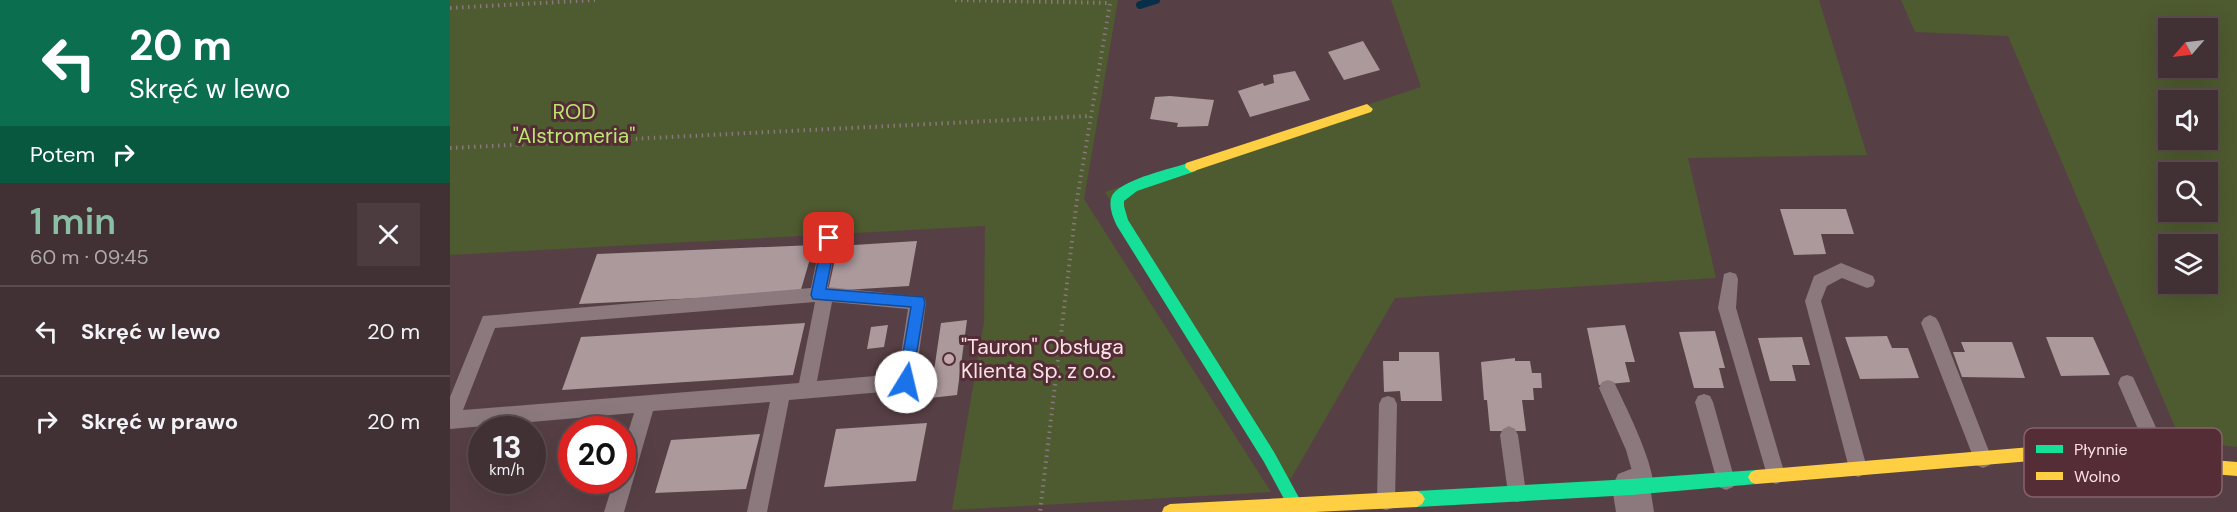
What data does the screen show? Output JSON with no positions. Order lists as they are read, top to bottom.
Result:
{
  "parks": ["ROD \"Alstromeria\""],
  "places": ["\"Tauron\" Obsługa Klienta Sp. z o.o."],
  "legend": ["Płynnie", "Wolno"],
  "north": "bottom left",
  "page": {
    "turn": ["20 m", "Skręć w lewo"],
    "then": "Potem",
    "heading": ["1 min", "60 m · 09:45"],
    "list": [
      {
        "name": "Skręć w lewo",
        "value": "20 m"
      },
      {
        "name": "Skręć w prawo",
        "value": "20 m"
      }
    ],
    "speed": "13 km/h",
    "limit": "20"
  }
}
